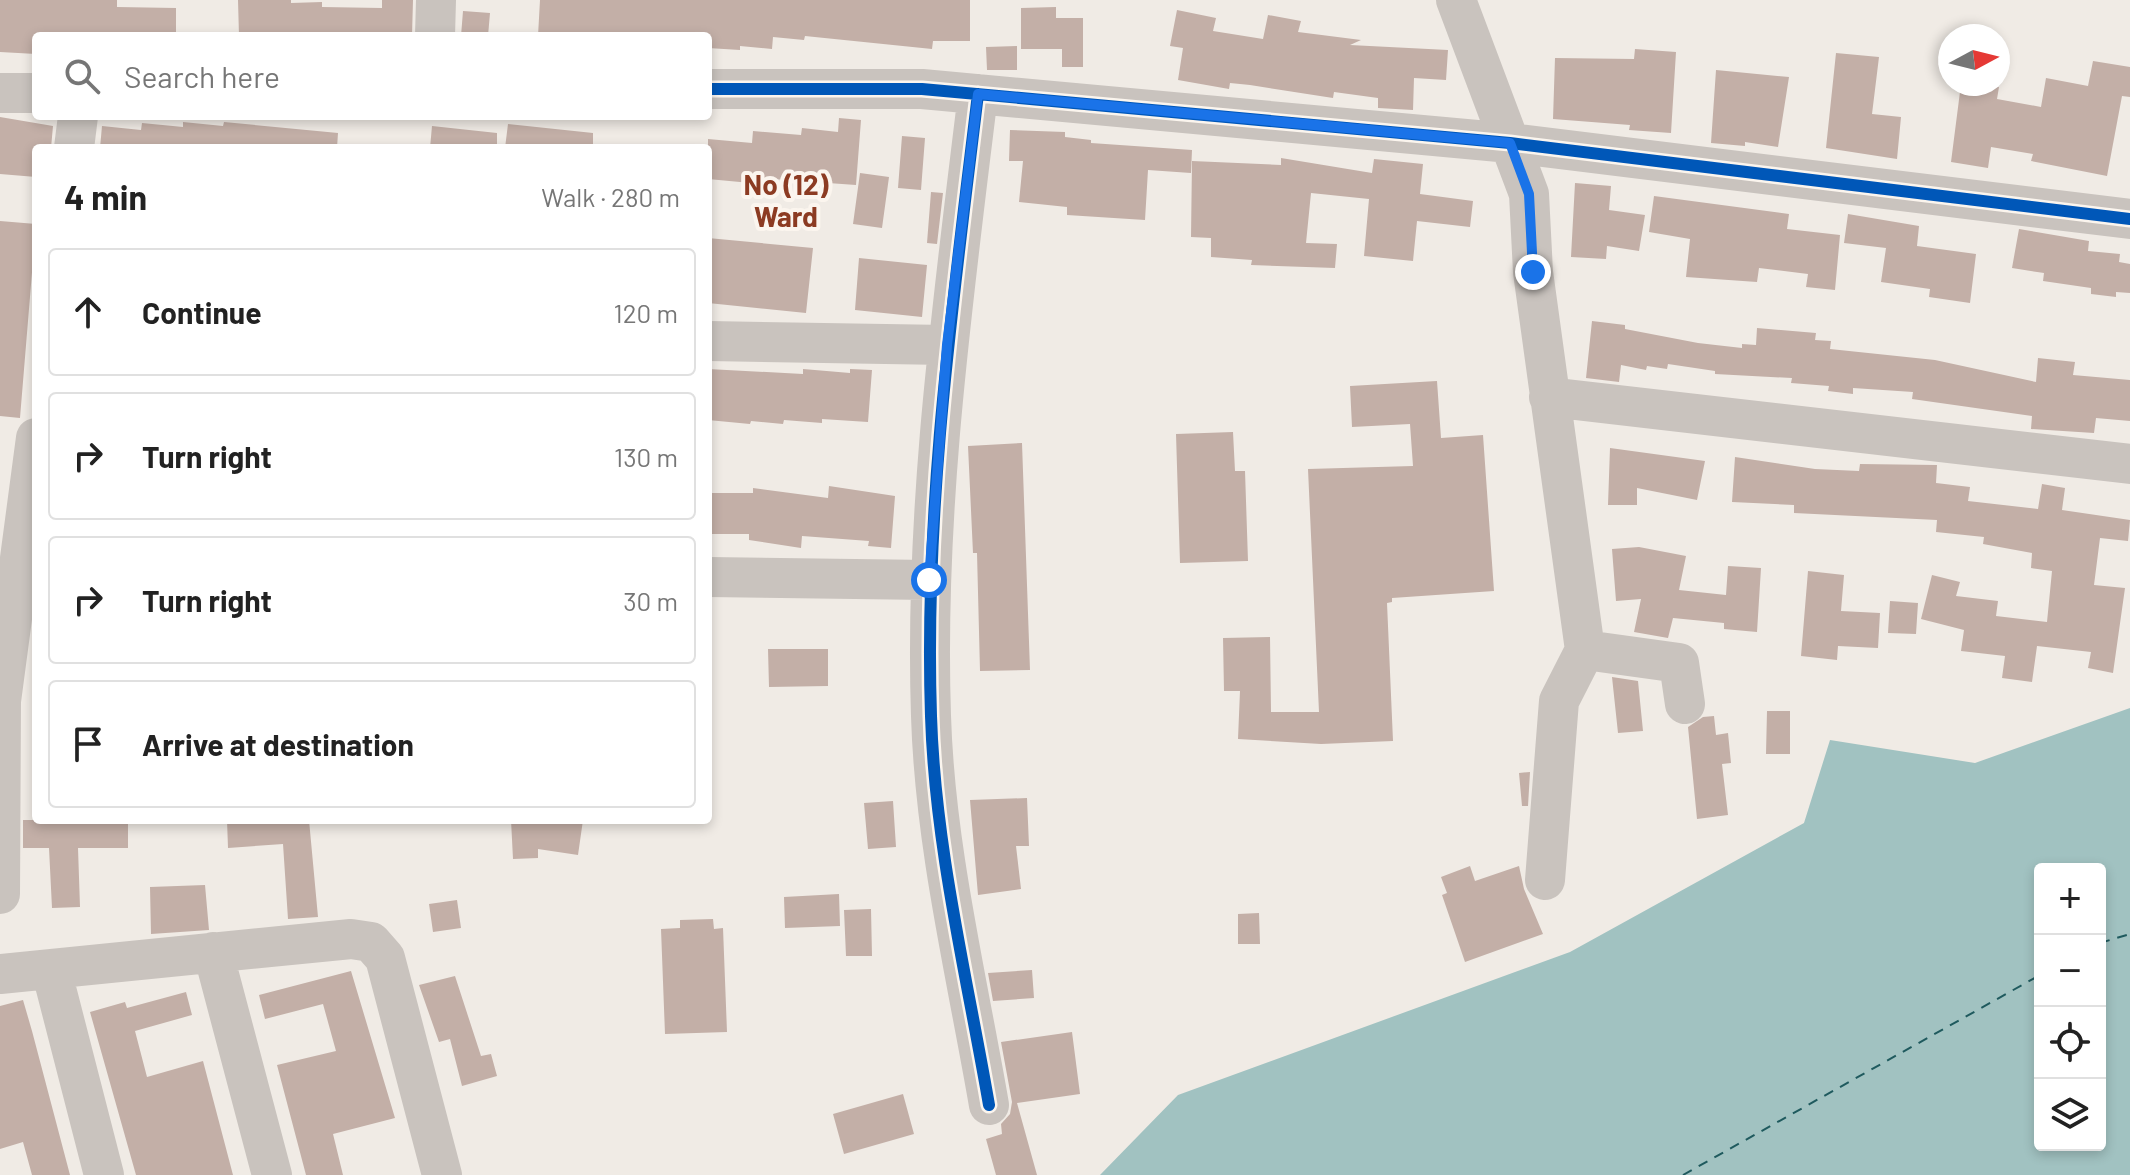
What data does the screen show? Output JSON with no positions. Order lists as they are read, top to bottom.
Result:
{
  "districts": ["No (12) Ward"],
  "north": "right",
  "page": {
    "search": "Search here",
    "heading": ["4 min", "Walk · 280 m"],
    "list": [
      ["Continue", "120 m"],
      ["Turn right", "130 m"],
      ["Turn right", "30 m"],
      "Arrive at destination"
    ],
    "map_buttons": ["+", "−"]
  }
}
